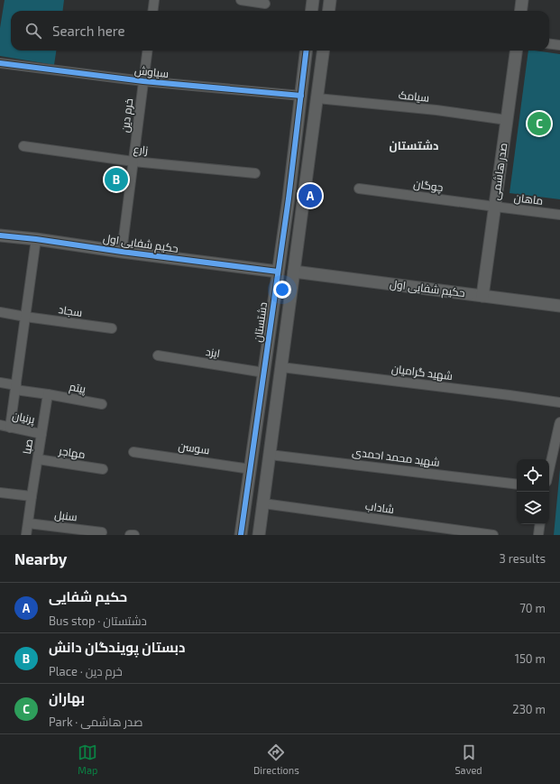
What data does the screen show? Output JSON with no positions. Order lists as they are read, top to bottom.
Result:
{
  "streets": {
    "street": [
      "سیاوش",
      "سیامک",
      "خرم دین",
      "زارع",
      "صدر هاشمی",
      "چوگان",
      "ماهان",
      "حکیم شفایی اول",
      "سجاد",
      "دشتستان",
      "ایزد",
      "شهید گرامیان",
      "پیتم",
      "پرنیان",
      "صبا",
      "سوسن",
      "مهاجر",
      "شهید محمد احمدی",
      "شاداب",
      "سنبل"
    ]
  },
  "crossings": [
    ["سیاوش", "خرم دین"],
    ["سیاوش", "دشتستان"],
    ["سیامک", "صدر هاشمی"],
    ["خرم دین", "زارع"],
    ["خرم دین", "حکیم شفایی اول"],
    ["صدر هاشمی", "چوگان"],
    ["صدر هاشمی", "ماهان"],
    ["صدر هاشمی", "حکیم شفایی اول"],
    ["چوگان", "ماهان"],
    ["حکیم شفایی اول", "دشتستان"],
    ["دشتستان", "ایزد"],
    ["دشتستان", "سوسن"],
    ["پیتم", "صبا"],
    ["پرنیان", "صبا"],
    ["صبا", "مهاجر"],
    ["صبا", "سنبل"]
  ],
  "districts": ["دشتستان"],
  "page": {
    "search": "Search here",
    "pins": ["C", "B", "A"],
    "heading": ["Nearby", "3 results"],
    "list": [
      {
        "mark": "A",
        "name": "حکیم شفایی",
        "note": "Bus stop · دشتستان",
        "value": "70 m"
      },
      {
        "mark": "B",
        "name": "دبستان پویندگان دانش",
        "note": "Place · خرم دین",
        "value": "150 m"
      },
      {
        "mark": "C",
        "name": "بهاران",
        "note": "Park · صدر هاشمی",
        "value": "230 m"
      }
    ],
    "nav": ["Map", "Directions", "Saved"]
  }
}
